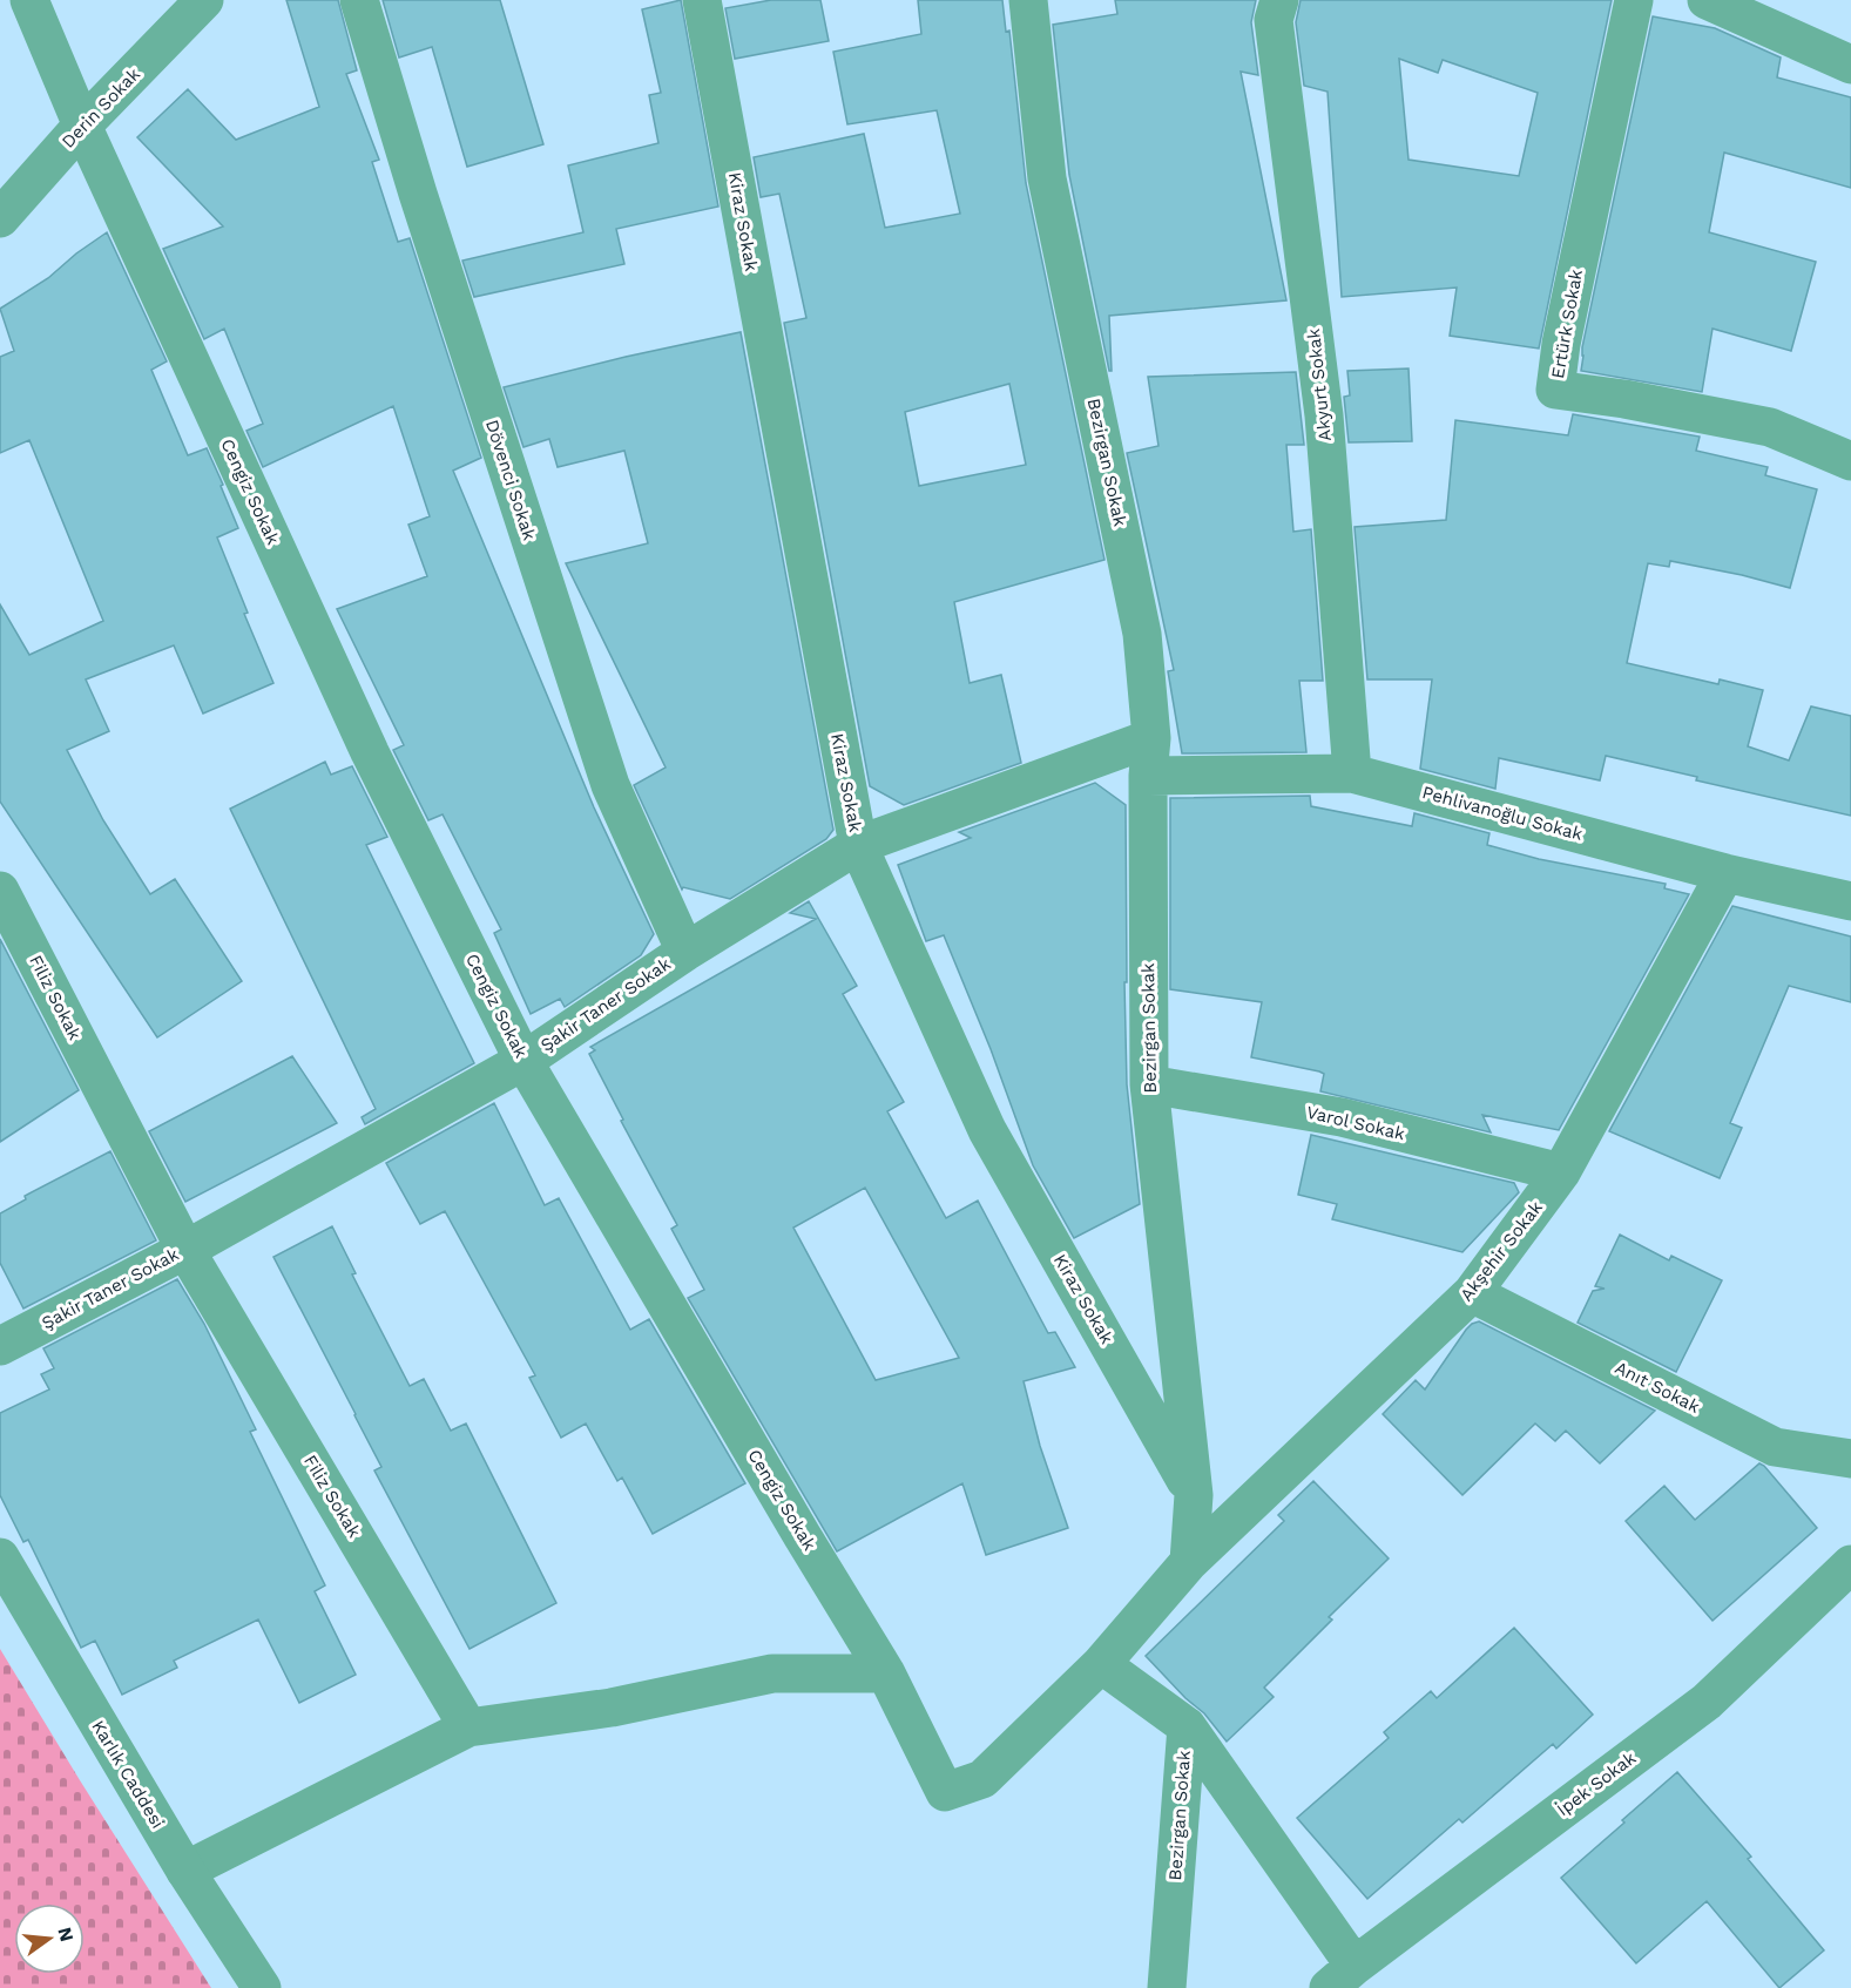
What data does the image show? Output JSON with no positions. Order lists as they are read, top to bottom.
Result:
{
  "streets": {
    "street": [
      "Derin Sokak",
      "Kiraz Sokak",
      "Ertürk Sokak",
      "Akyurt Sokak",
      "Bezirgan Sokak",
      "Dövenci Sokak",
      "Cengiz Sokak",
      "Pehlivanoğlu Sokak",
      "Filiz Sokak",
      "Şakir Taner Sokak",
      "Varol Sokak",
      "Akşehir Sokak",
      "Anıt Sokak",
      "Karlık Caddesi",
      "İpek Sokak"
    ]
  },
  "crossings": [
    ["Derin Sokak", "Cengiz Sokak"],
    ["Kiraz Sokak", "Bezirgan Sokak"],
    ["Kiraz Sokak", "Şakir Taner Sokak"],
    ["Akyurt Sokak", "Pehlivanoğlu Sokak"],
    ["Bezirgan Sokak", "Cengiz Sokak"],
    ["Bezirgan Sokak", "Pehlivanoğlu Sokak"],
    ["Bezirgan Sokak", "Şakir Taner Sokak"],
    ["Bezirgan Sokak", "Varol Sokak"],
    ["Bezirgan Sokak", "Akşehir Sokak"],
    ["Dövenci Sokak", "Şakir Taner Sokak"],
    ["Cengiz Sokak", "Şakir Taner Sokak"],
    ["Pehlivanoğlu Sokak", "Akşehir Sokak"],
    ["Filiz Sokak", "Şakir Taner Sokak"],
    ["Varol Sokak", "Akşehir Sokak"],
    ["Akşehir Sokak", "Anıt Sokak"]
  ],
  "north": "right"
}
